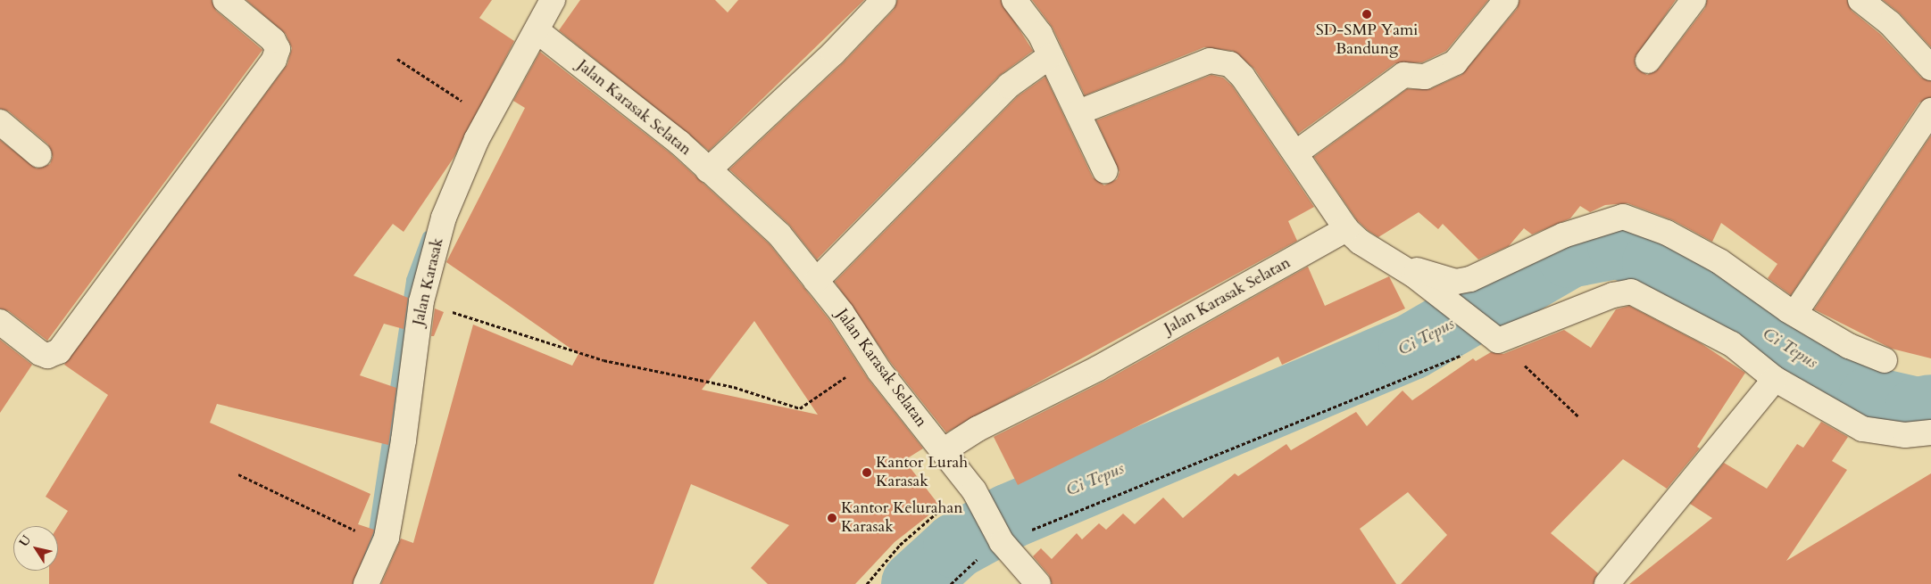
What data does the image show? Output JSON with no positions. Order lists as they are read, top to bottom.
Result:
{
  "streets": {
    "street": ["Jalan Karasak Selatan", "Jalan Karasak"]
  },
  "crossings": [
    ["Jalan Karasak Selatan", "Jalan Karasak"]
  ],
  "water": ["Ci Tepus"],
  "places": ["SD-SMP Yami Bandung", "Kantor Lurah Karasak", "Kantor Kelurahan Karasak"],
  "north": "top left"
}
